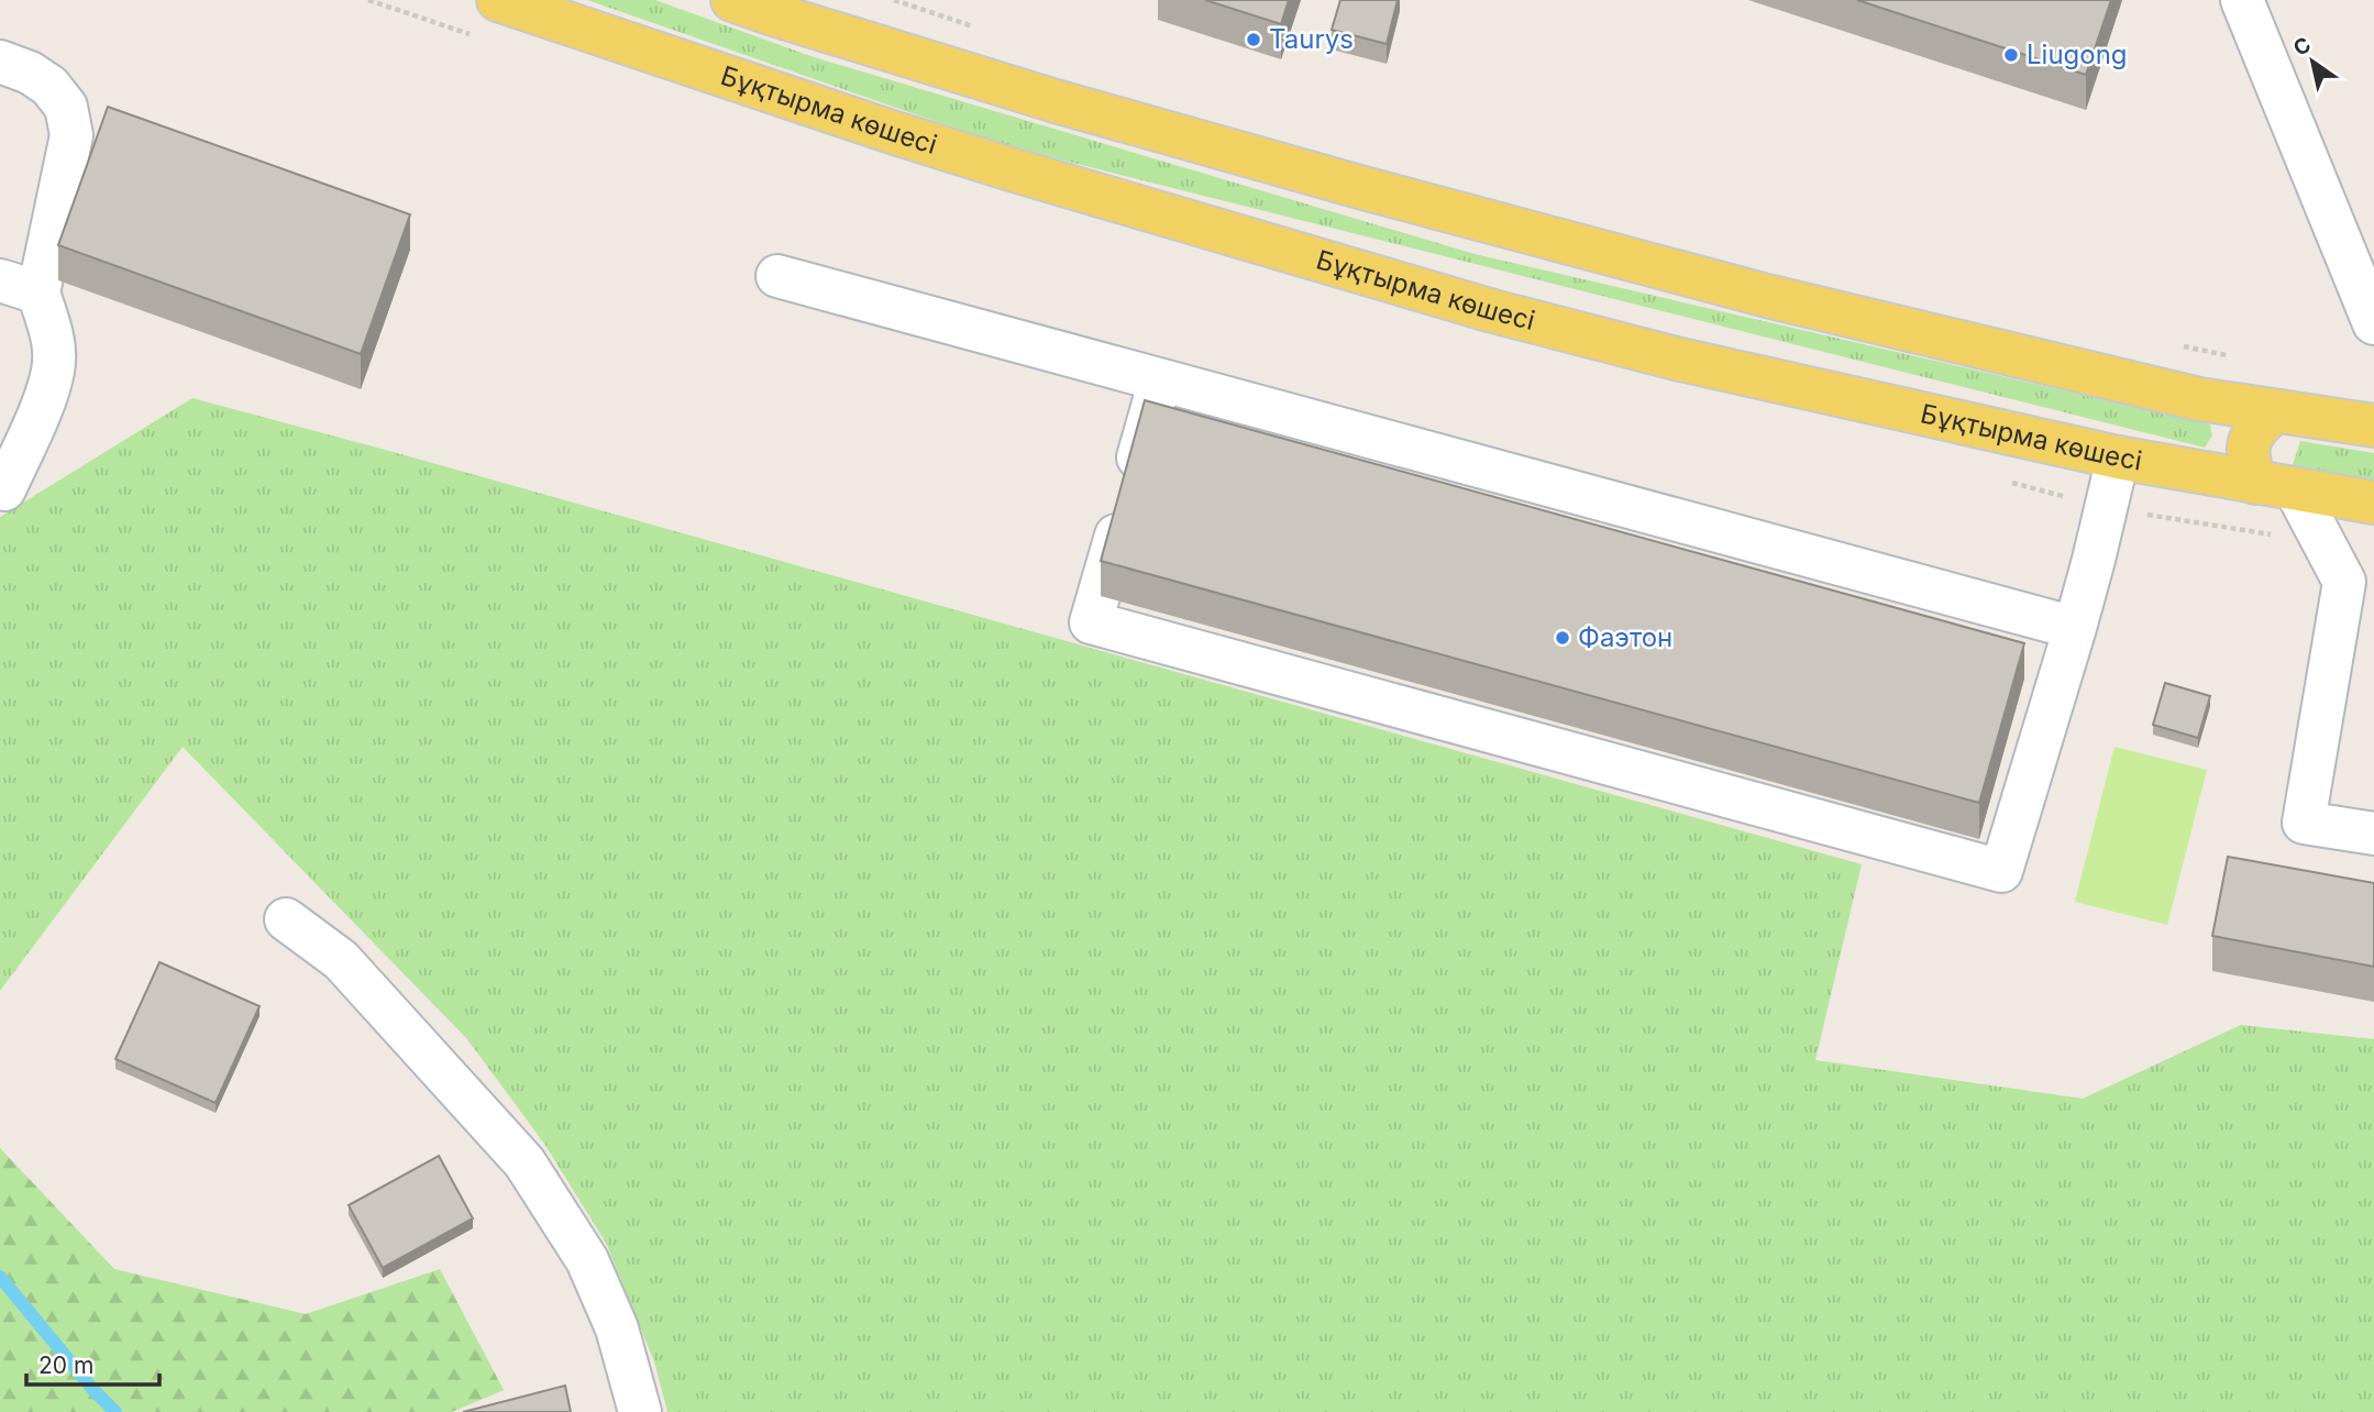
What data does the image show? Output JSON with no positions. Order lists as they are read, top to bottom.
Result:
{
  "streets": {
    "main road": ["Бұқтырма көшесі"]
  },
  "places": ["Taurys", "Liugong", "Фаэтон"],
  "scale_bar": "20 m",
  "north": "top left"
}
